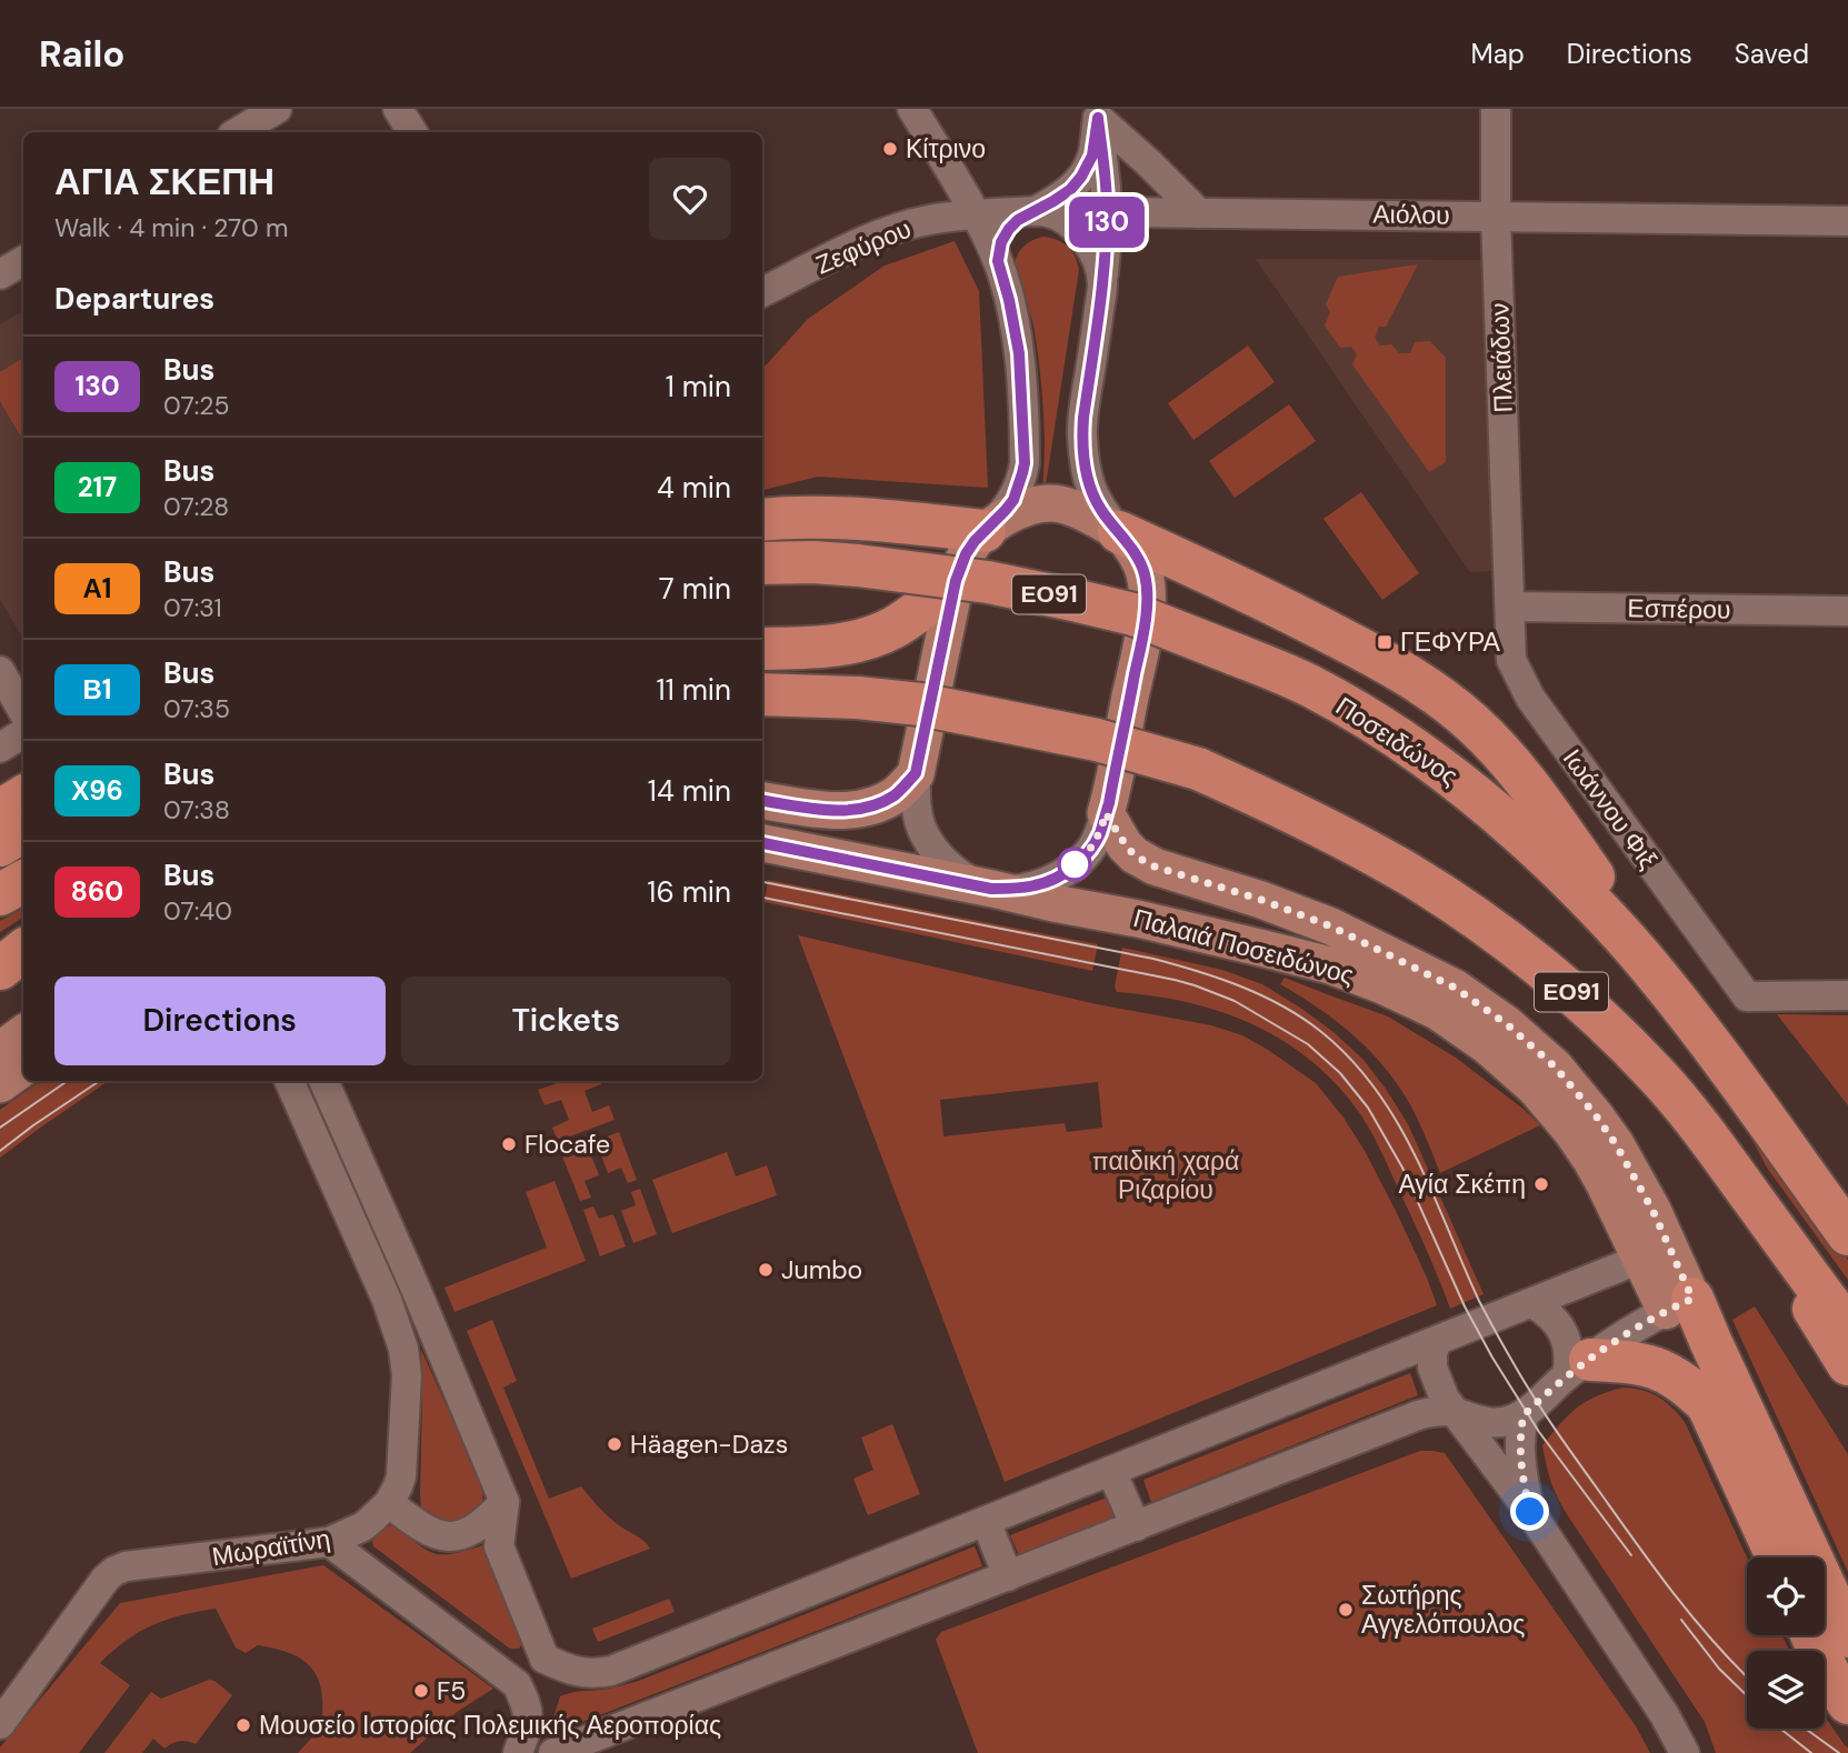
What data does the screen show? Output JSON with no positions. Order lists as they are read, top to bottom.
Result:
{
  "streets": {
    "highway": ["ΕΟ91", "Ποσειδώνος"],
    "main road": ["Παλαιά Ποσειδώνος"],
    "street": [
      "Αιόλου",
      "Ζεφύρου",
      "Πλειάδων",
      "Εσπέρου",
      "Ιωάννου Φιξ",
      "Μωραϊτίνη"
    ]
  },
  "crossings": [
    ["Αιόλου", "Ζεφύρου"],
    ["Αιόλου", "Πλειάδων"],
    ["Πλειάδων", "Εσπέρου"],
    ["Πλειάδων", "Ιωάννου Φιξ"],
    ["Εσπέρου", "Ιωάννου Φιξ"]
  ],
  "parks": ["παιδική χαρά Ριζαρίου"],
  "places": {
    "other": [
      "Κίτρινο",
      "Flocafe",
      "Αγία Σκέπη",
      "Jumbo",
      "Häagen-Dazs",
      "Σωτήρης Αγγελόπουλος",
      "F5",
      "Μουσείο Ιστορίας Πολεμικής Αεροπορίας"
    ],
    "transit": ["ΓΕΦΥΡΑ"]
  },
  "lines": ["bus line 130"],
  "page": {
    "header": "Railo",
    "nav": ["Map", "Directions", "Saved"],
    "on_map": "130",
    "heading": [
      ["ΑΓΙΑ ΣΚΕΠΗ", "Walk · 4 min · 270 m"],
      "Departures"
    ],
    "list": [
      {
        "mark": "130",
        "name": "Bus",
        "note": "07:25",
        "value": "1 min"
      },
      {
        "mark": "217",
        "name": "Bus",
        "note": "07:28",
        "value": "4 min"
      },
      {
        "mark": "Α1",
        "name": "Bus",
        "note": "07:31",
        "value": "7 min"
      },
      {
        "mark": "Β1",
        "name": "Bus",
        "note": "07:35",
        "value": "11 min"
      },
      {
        "mark": "Χ96",
        "name": "Bus",
        "note": "07:38",
        "value": "14 min"
      },
      {
        "mark": "860",
        "name": "Bus",
        "note": "07:40",
        "value": "16 min"
      }
    ],
    "buttons": ["Directions", "Tickets"]
  }
}
